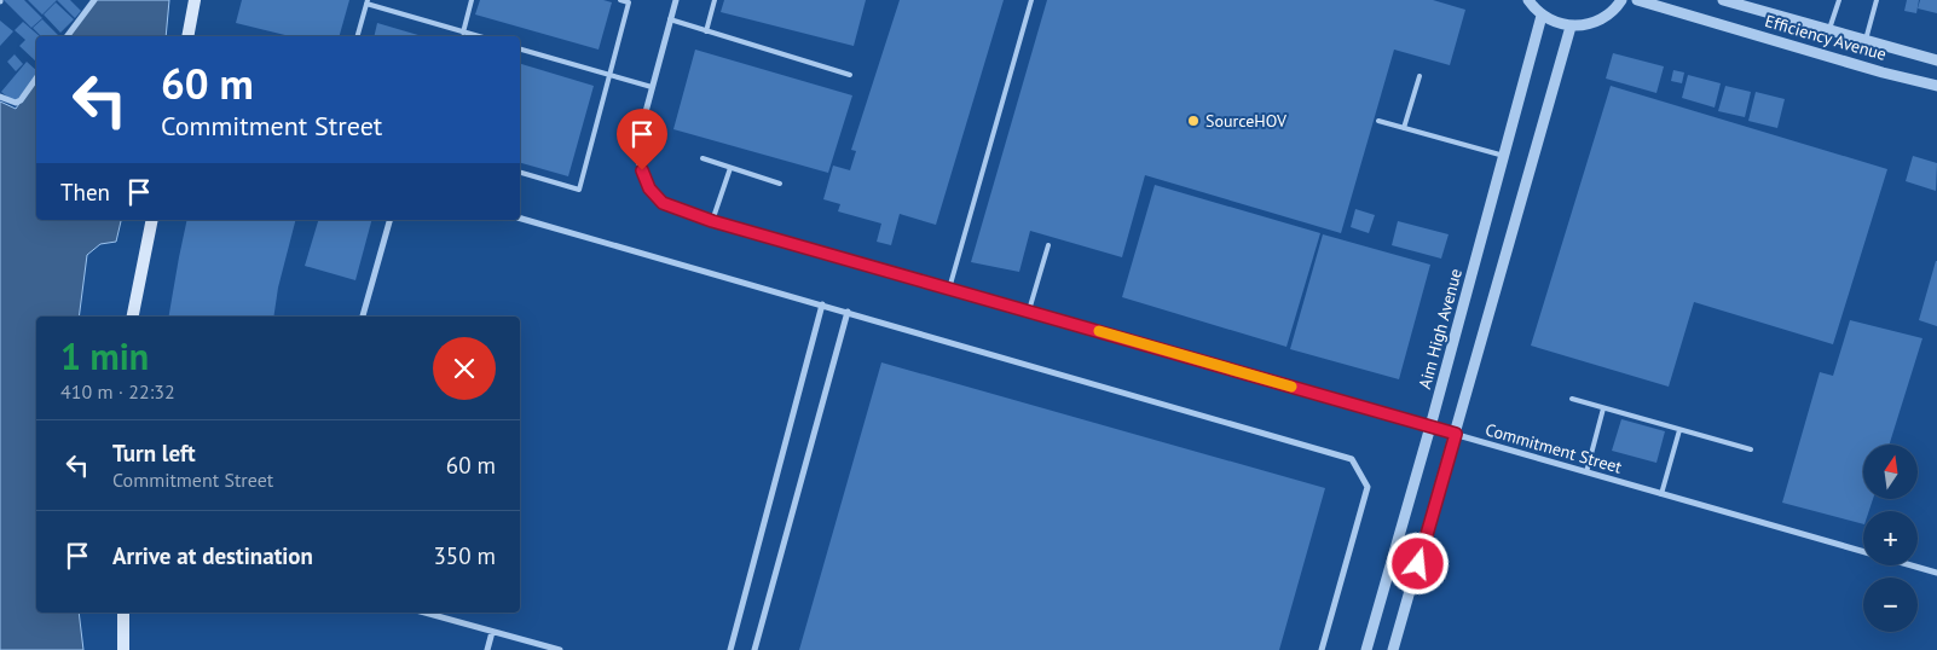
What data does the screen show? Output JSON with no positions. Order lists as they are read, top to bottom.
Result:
{
  "streets": {
    "street": ["Efficiency Avenue", "Aim High Avenue", "Commitment Street"]
  },
  "crossings": [
    ["Aim High Avenue", "Commitment Street"]
  ],
  "places": ["SourceHOV"],
  "north": "top",
  "page": {
    "turn": ["60 m", "Commitment Street"],
    "then": "Then",
    "heading": ["1 min", "410 m · 22:32"],
    "list": [
      {
        "name": "Turn left",
        "note": "Commitment Street",
        "value": "60 m"
      },
      {
        "name": "Arrive at destination",
        "value": "350 m"
      }
    ],
    "map_buttons": ["+", "−"]
  }
}
